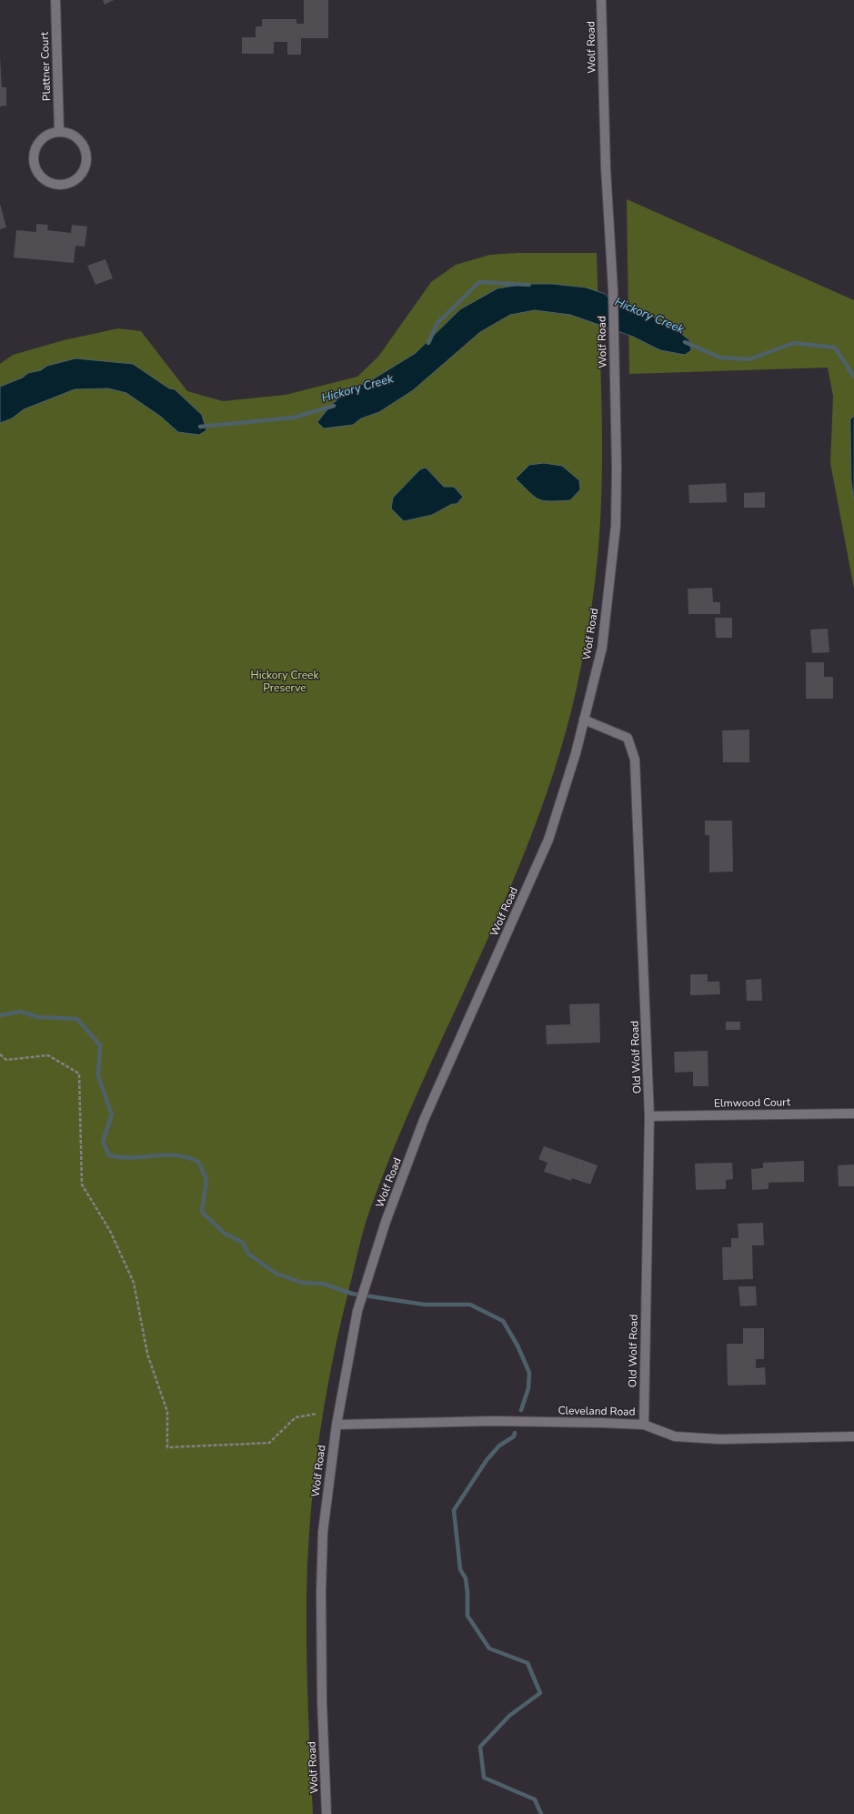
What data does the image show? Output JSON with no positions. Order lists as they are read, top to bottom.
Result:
{
  "streets": {
    "main road": [
      "Wolf Road",
      "Plattner Court",
      "Old Wolf Road",
      "Elmwood Court",
      "Cleveland Road"
    ]
  },
  "crossings": [
    ["Wolf Road", "Old Wolf Road"],
    ["Wolf Road", "Cleveland Road"],
    ["Old Wolf Road", "Elmwood Court"],
    ["Old Wolf Road", "Cleveland Road"]
  ],
  "water": ["Hickory Creek"],
  "parks": ["Hickory Creek Preserve"]
}
